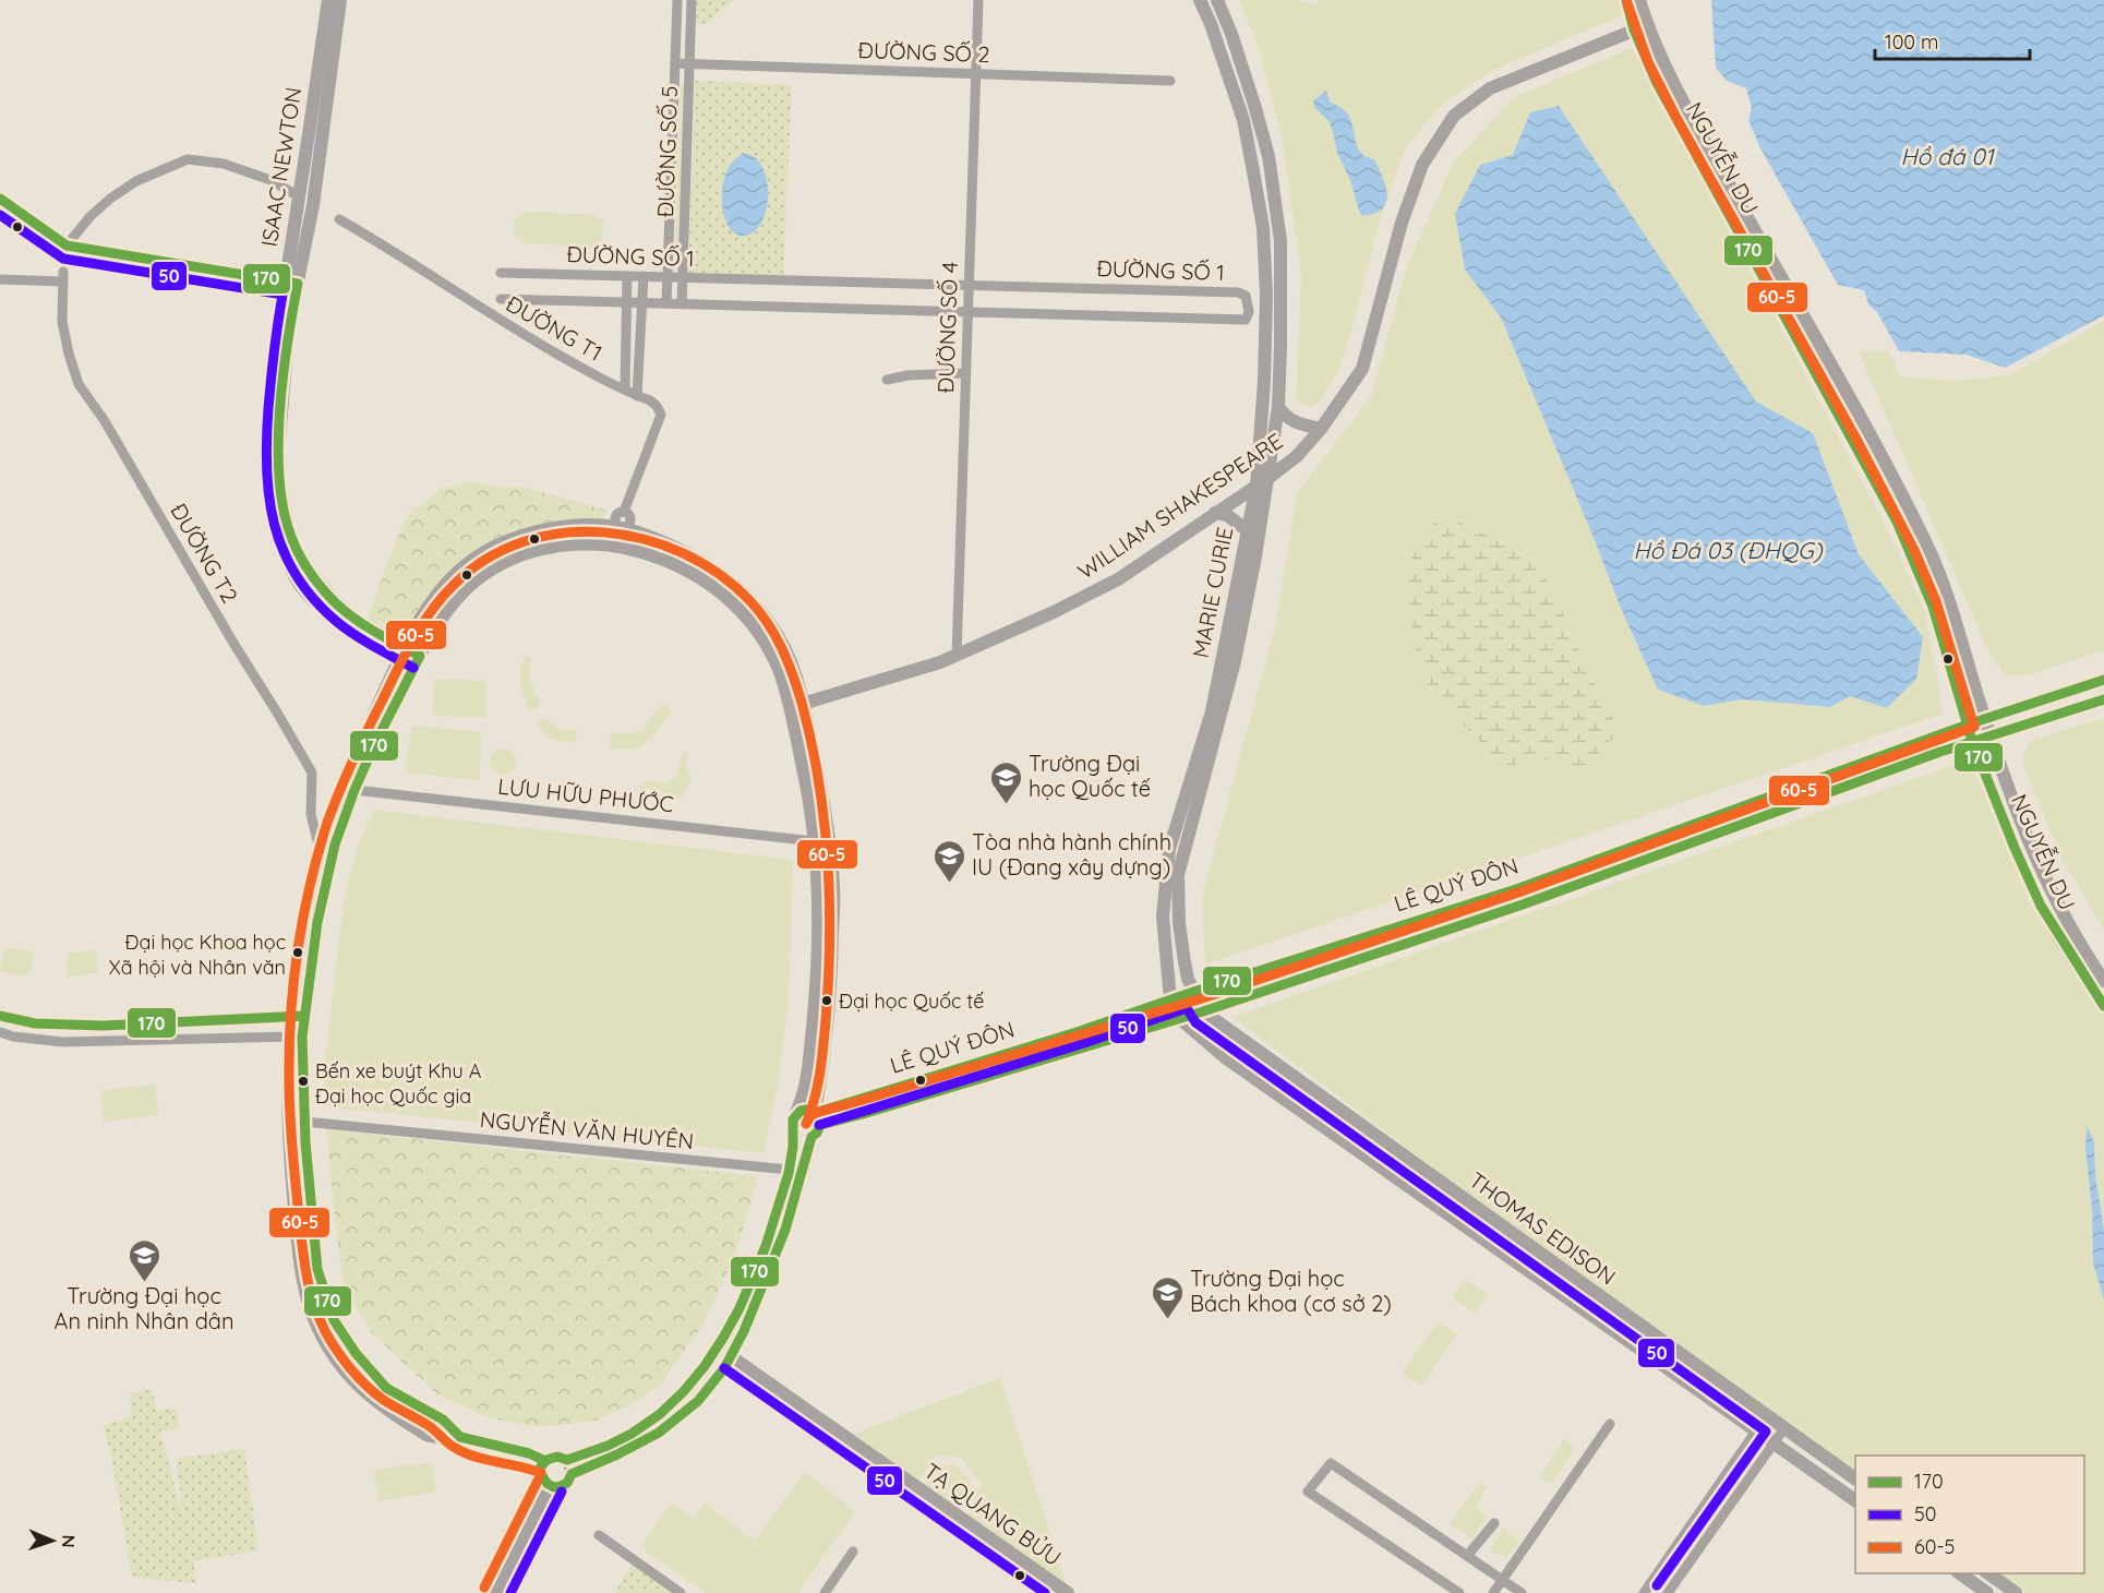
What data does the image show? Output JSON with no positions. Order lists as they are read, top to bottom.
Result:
{
  "streets": {
    "street": [
      "ĐƯỜNG SỐ 2",
      "ĐƯỜNG SỐ 5",
      "NGUYỄN DU",
      "ISAAC NEWTON",
      "ĐƯỜNG SỐ 1",
      "ĐƯỜNG SỐ 4",
      "ĐƯỜNG T1",
      "WILLIAM SHAKESPEARE",
      "ĐƯỜNG T2",
      "MARIE CURIE",
      "LƯU HỮU PHƯỚC",
      "LÊ QUÝ ĐÔN",
      "NGUYỄN VĂN HUYÊN",
      "THOMAS EDISON",
      "TẠ QUANG BỬU"
    ]
  },
  "crossings": [
    ["ĐƯỜNG SỐ 2", "ĐƯỜNG SỐ 5"],
    ["ĐƯỜNG SỐ 2", "ĐƯỜNG SỐ 4"],
    ["ĐƯỜNG SỐ 5", "ĐƯỜNG SỐ 1"],
    ["NGUYỄN DU", "WILLIAM SHAKESPEARE"],
    ["NGUYỄN DU", "LÊ QUÝ ĐÔN"],
    ["ĐƯỜNG SỐ 1", "ĐƯỜNG SỐ 4"],
    ["ĐƯỜNG SỐ 4", "WILLIAM SHAKESPEARE"],
    ["WILLIAM SHAKESPEARE", "MARIE CURIE"],
    ["MARIE CURIE", "LÊ QUÝ ĐÔN"],
    ["MARIE CURIE", "THOMAS EDISON"],
    ["LÊ QUÝ ĐÔN", "THOMAS EDISON"]
  ],
  "water": ["Hồ đá 01", "Hồ Đá 03 (ĐHQG)"],
  "places": {
    "school or university": [
      "Trường Đại học Quốc tế",
      "Tòa nhà hành chính IU (Đang xây dựng)",
      "Trường Đại học An ninh Nhân dân",
      "Trường Đại học Bách khoa (cơ sở 2)"
    ],
    "other": ["Đại học Khoa học Xã hội và Nhân văn", "Đại học Quốc tế", "Bến xe buýt Khu A Đại học Quốc gia"]
  },
  "lines": ["transit line 170", "transit line 60-5", "transit line 50"],
  "legend": ["170", "50", "60-5"],
  "scale_bar": "100 m",
  "north": "right"
}
